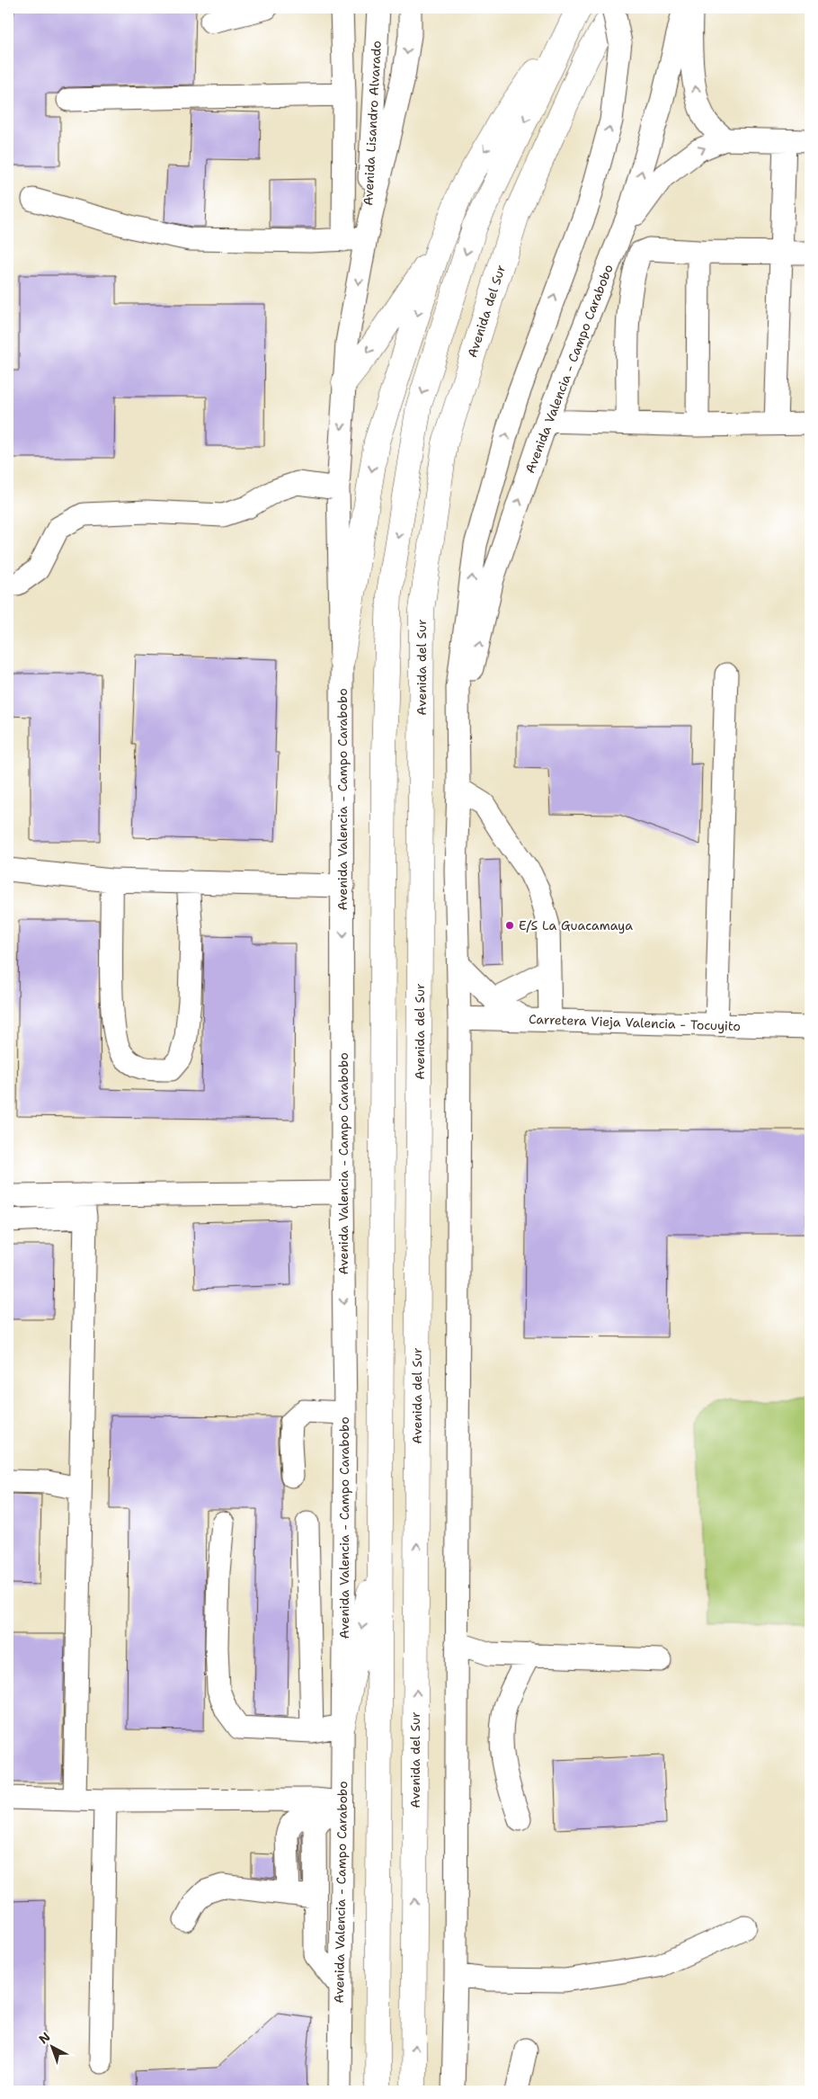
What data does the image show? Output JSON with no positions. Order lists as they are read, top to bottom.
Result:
{
  "streets": {
    "highway": ["Avenida del Sur"],
    "street": ["Avenida Lisandro Alvarado", "Avenida Valencia - Campo Carabobo", "Carretera Vieja Valencia - Tocuyito"]
  },
  "crossings": [
    ["Avenida Lisandro Alvarado", "Avenida Valencia - Campo Carabobo"],
    ["Avenida del Sur", "Avenida Valencia - Campo Carabobo"],
    ["Avenida Valencia - Campo Carabobo", "Carretera Vieja Valencia - Tocuyito"]
  ],
  "places": ["E/S La Guacamaya"],
  "north": "top left"
}
